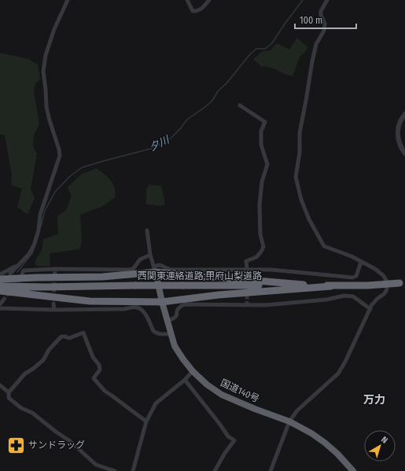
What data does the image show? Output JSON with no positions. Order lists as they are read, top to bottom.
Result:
{
  "streets": {
    "highway": ["西関東連絡道路;甲府山梨道路", "国道140号"]
  },
  "districts": ["万力"],
  "water": ["夕川"],
  "places": {
    "pharmacy": ["サンドラッグ"]
  },
  "scale_bar": "100 m",
  "north": "top right"
}
